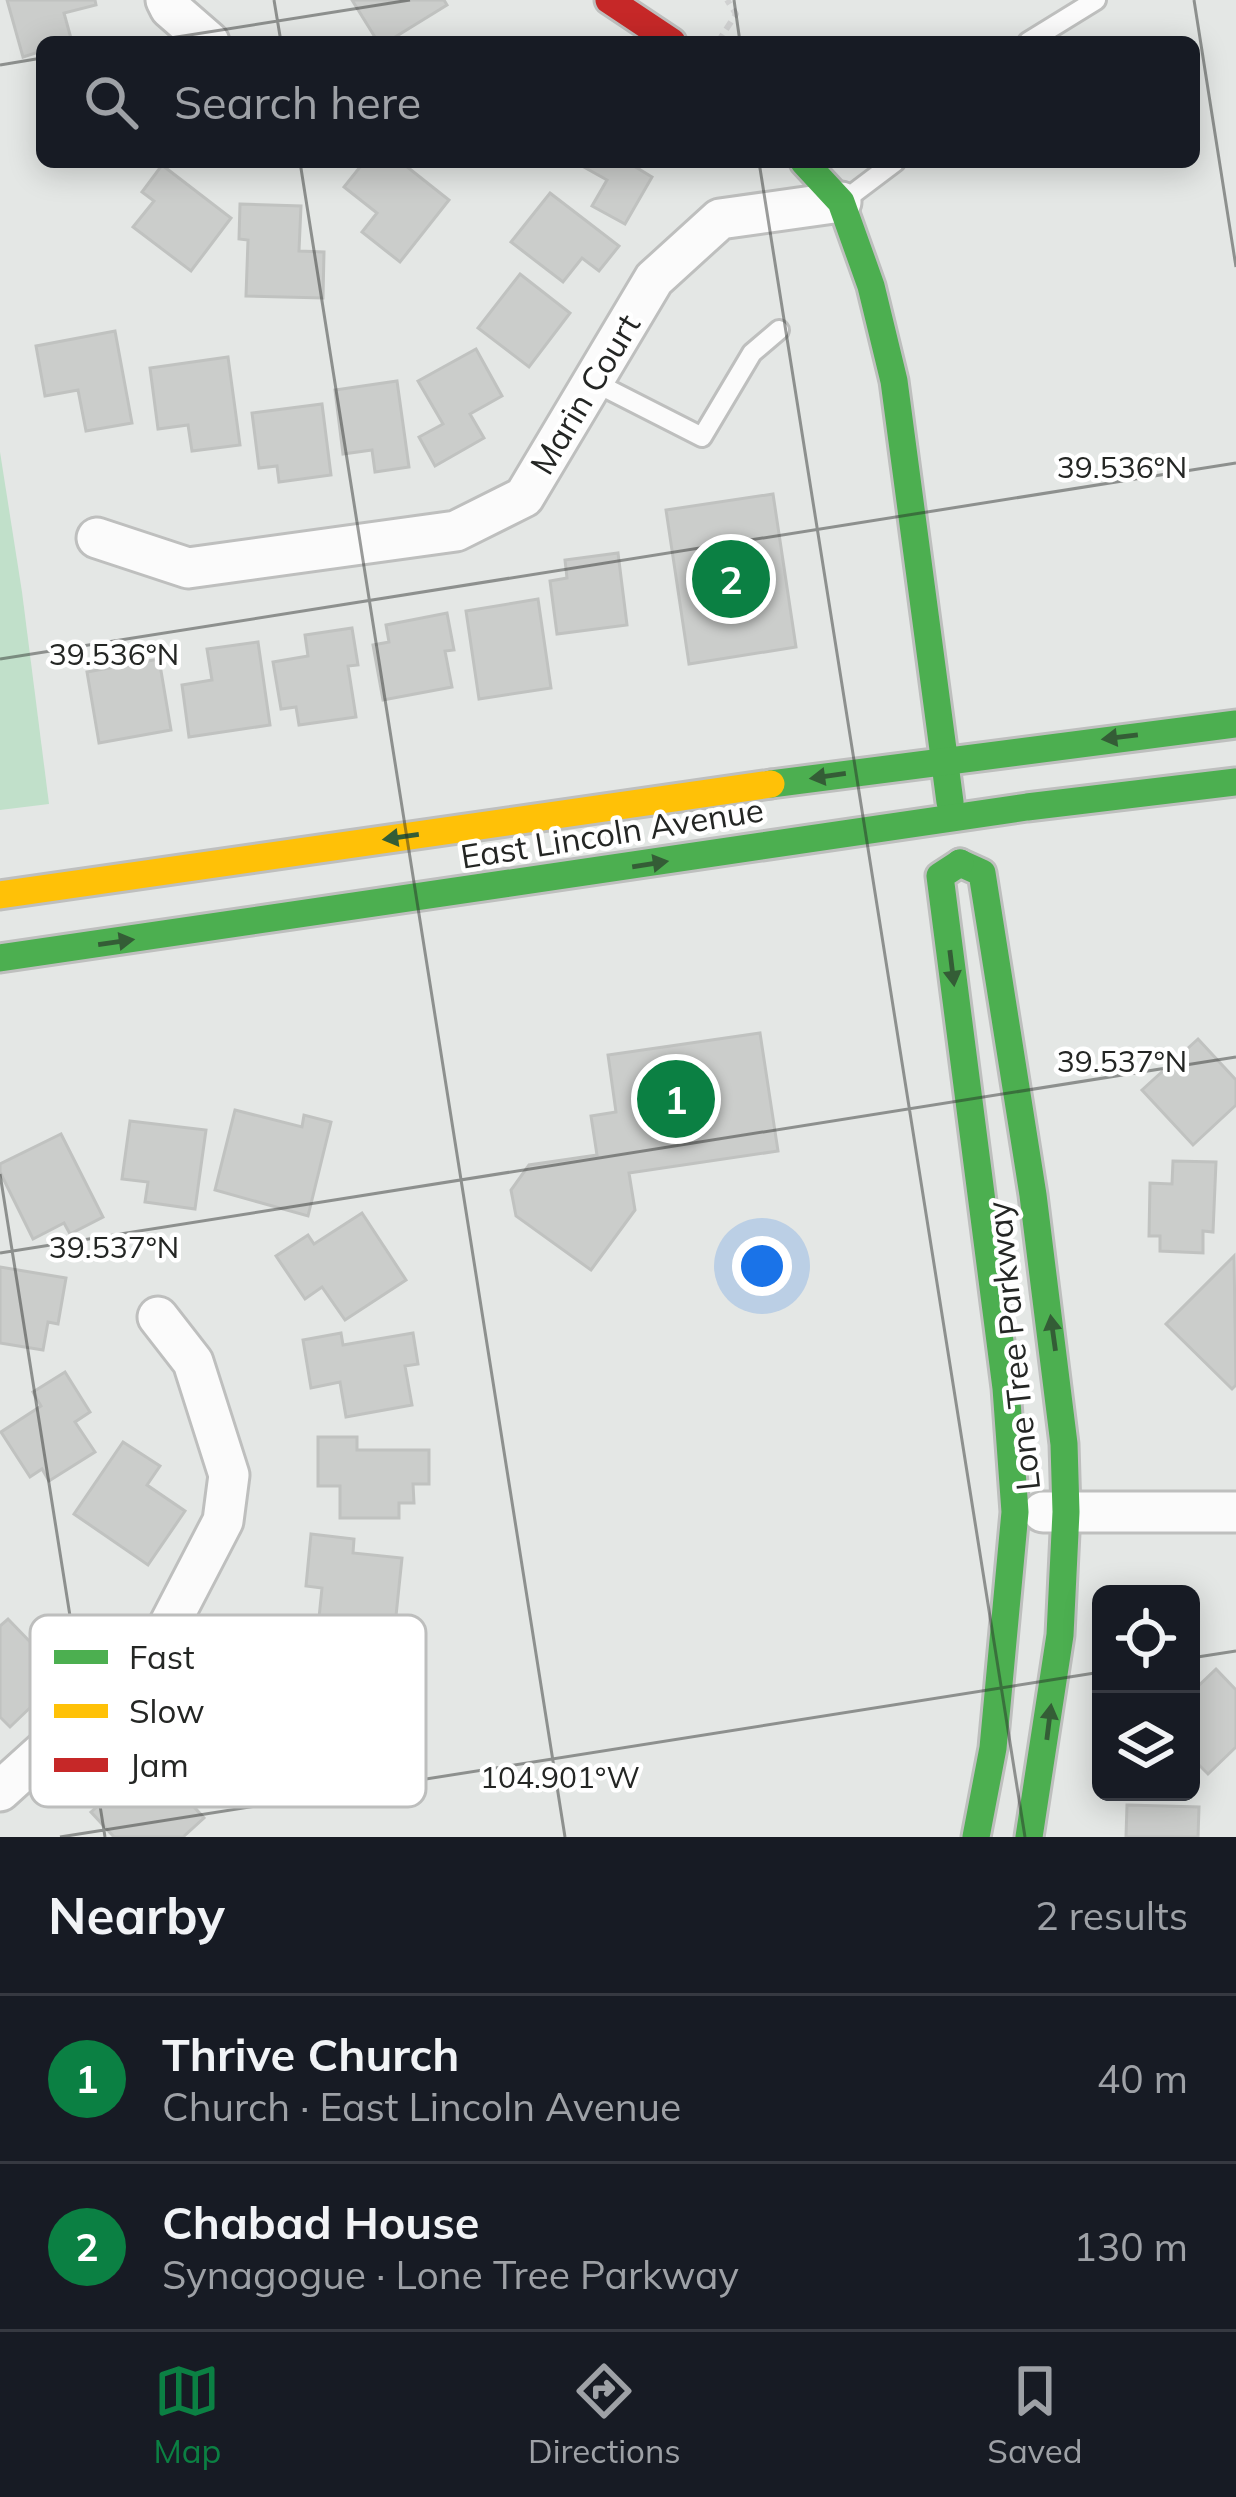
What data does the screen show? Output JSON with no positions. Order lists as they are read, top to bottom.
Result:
{
  "streets": {
    "street": ["Marin Court", "East Lincoln Avenue", "Lone Tree Parkway"]
  },
  "crossings": [
    ["Marin Court", "Lone Tree Parkway"],
    ["East Lincoln Avenue", "Lone Tree Parkway"]
  ],
  "legend": ["Fast", "Slow", "Jam"],
  "page": {
    "search": "Search here",
    "pins": ["2", "1"],
    "heading": ["Nearby", "2 results"],
    "list": [
      {
        "mark": "1",
        "name": "Thrive Church",
        "note": "Church · East Lincoln Avenue",
        "value": "40 m"
      },
      {
        "mark": "2",
        "name": "Chabad House",
        "note": "Synagogue · Lone Tree Parkway",
        "value": "130 m"
      }
    ],
    "nav": ["Map", "Directions", "Saved"]
  },
  "coordinates": ["39.536°N", "39.537°N", "104.901°W"]
}
